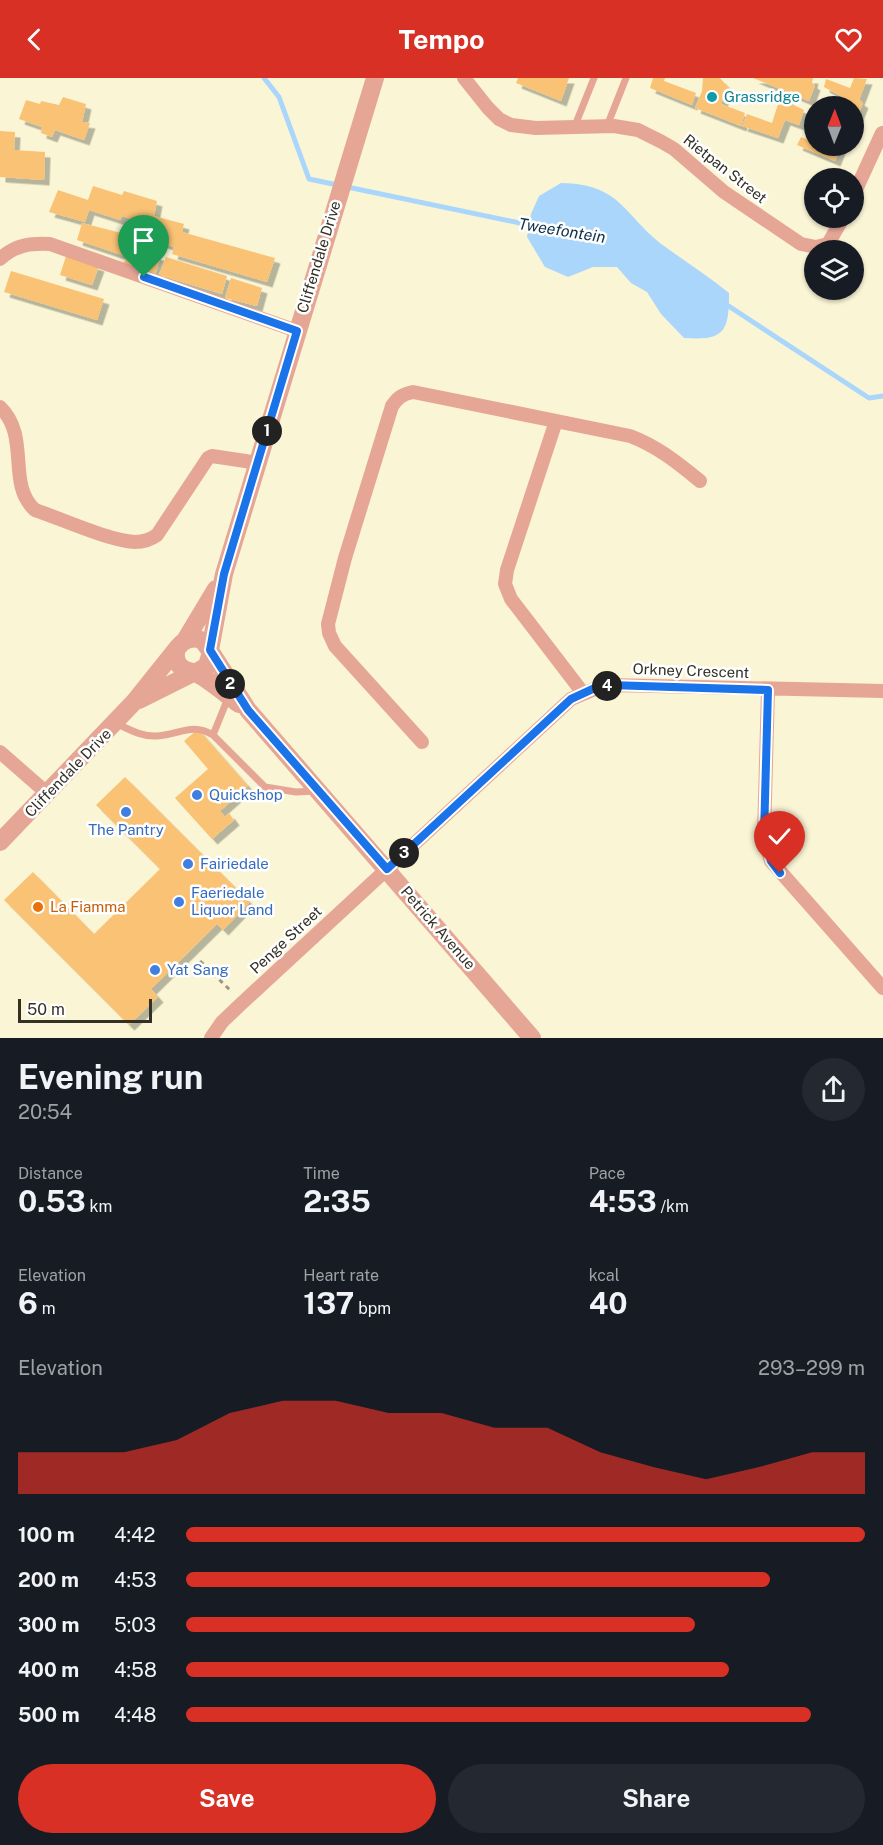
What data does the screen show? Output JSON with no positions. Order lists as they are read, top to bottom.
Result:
{
  "streets": {
    "street": [
      "Rietpan Street",
      "Cliffendale Drive",
      "Orkney Crescent",
      "Petrick Avenue",
      "Penge Street"
    ]
  },
  "crossings": [
    ["Cliffendale Drive", "Petrick Avenue"],
    ["Orkney Crescent", "Petrick Avenue"],
    ["Orkney Crescent", "Penge Street"],
    ["Petrick Avenue", "Penge Street"]
  ],
  "water": ["Tweefontein"],
  "places": [
    "Grassridge",
    "Quickshop",
    "The Pantry",
    "Fairiedale",
    "Faeriedale Liquor Land",
    "La Fiamma",
    "Yat Sang"
  ],
  "scale_bar": "50 m",
  "north": "top",
  "page": {
    "header": "Tempo",
    "pins": [
      "1",
      "2",
      "4",
      "3"
    ],
    "scale": "50 m",
    "heading": ["Evening run", "20:54"],
    "stats": [
      ["Distance", "0.53 km"],
      ["Time", "2:35"],
      ["Pace", "4:53 /km"],
      ["Elevation", "6 m"],
      ["Heart rate", "137 bpm"],
      ["kcal", "40"]
    ],
    "chart": ["Elevation", "293–299 m"],
    "list": [
      {
        "name": "100 m",
        "note": "4:42"
      },
      {
        "name": "200 m",
        "note": "4:53"
      },
      {
        "name": "300 m",
        "note": "5:03"
      },
      {
        "name": "400 m",
        "note": "4:58"
      },
      {
        "name": "500 m",
        "note": "4:48"
      }
    ],
    "buttons": ["Save", "Share"]
  }
}
